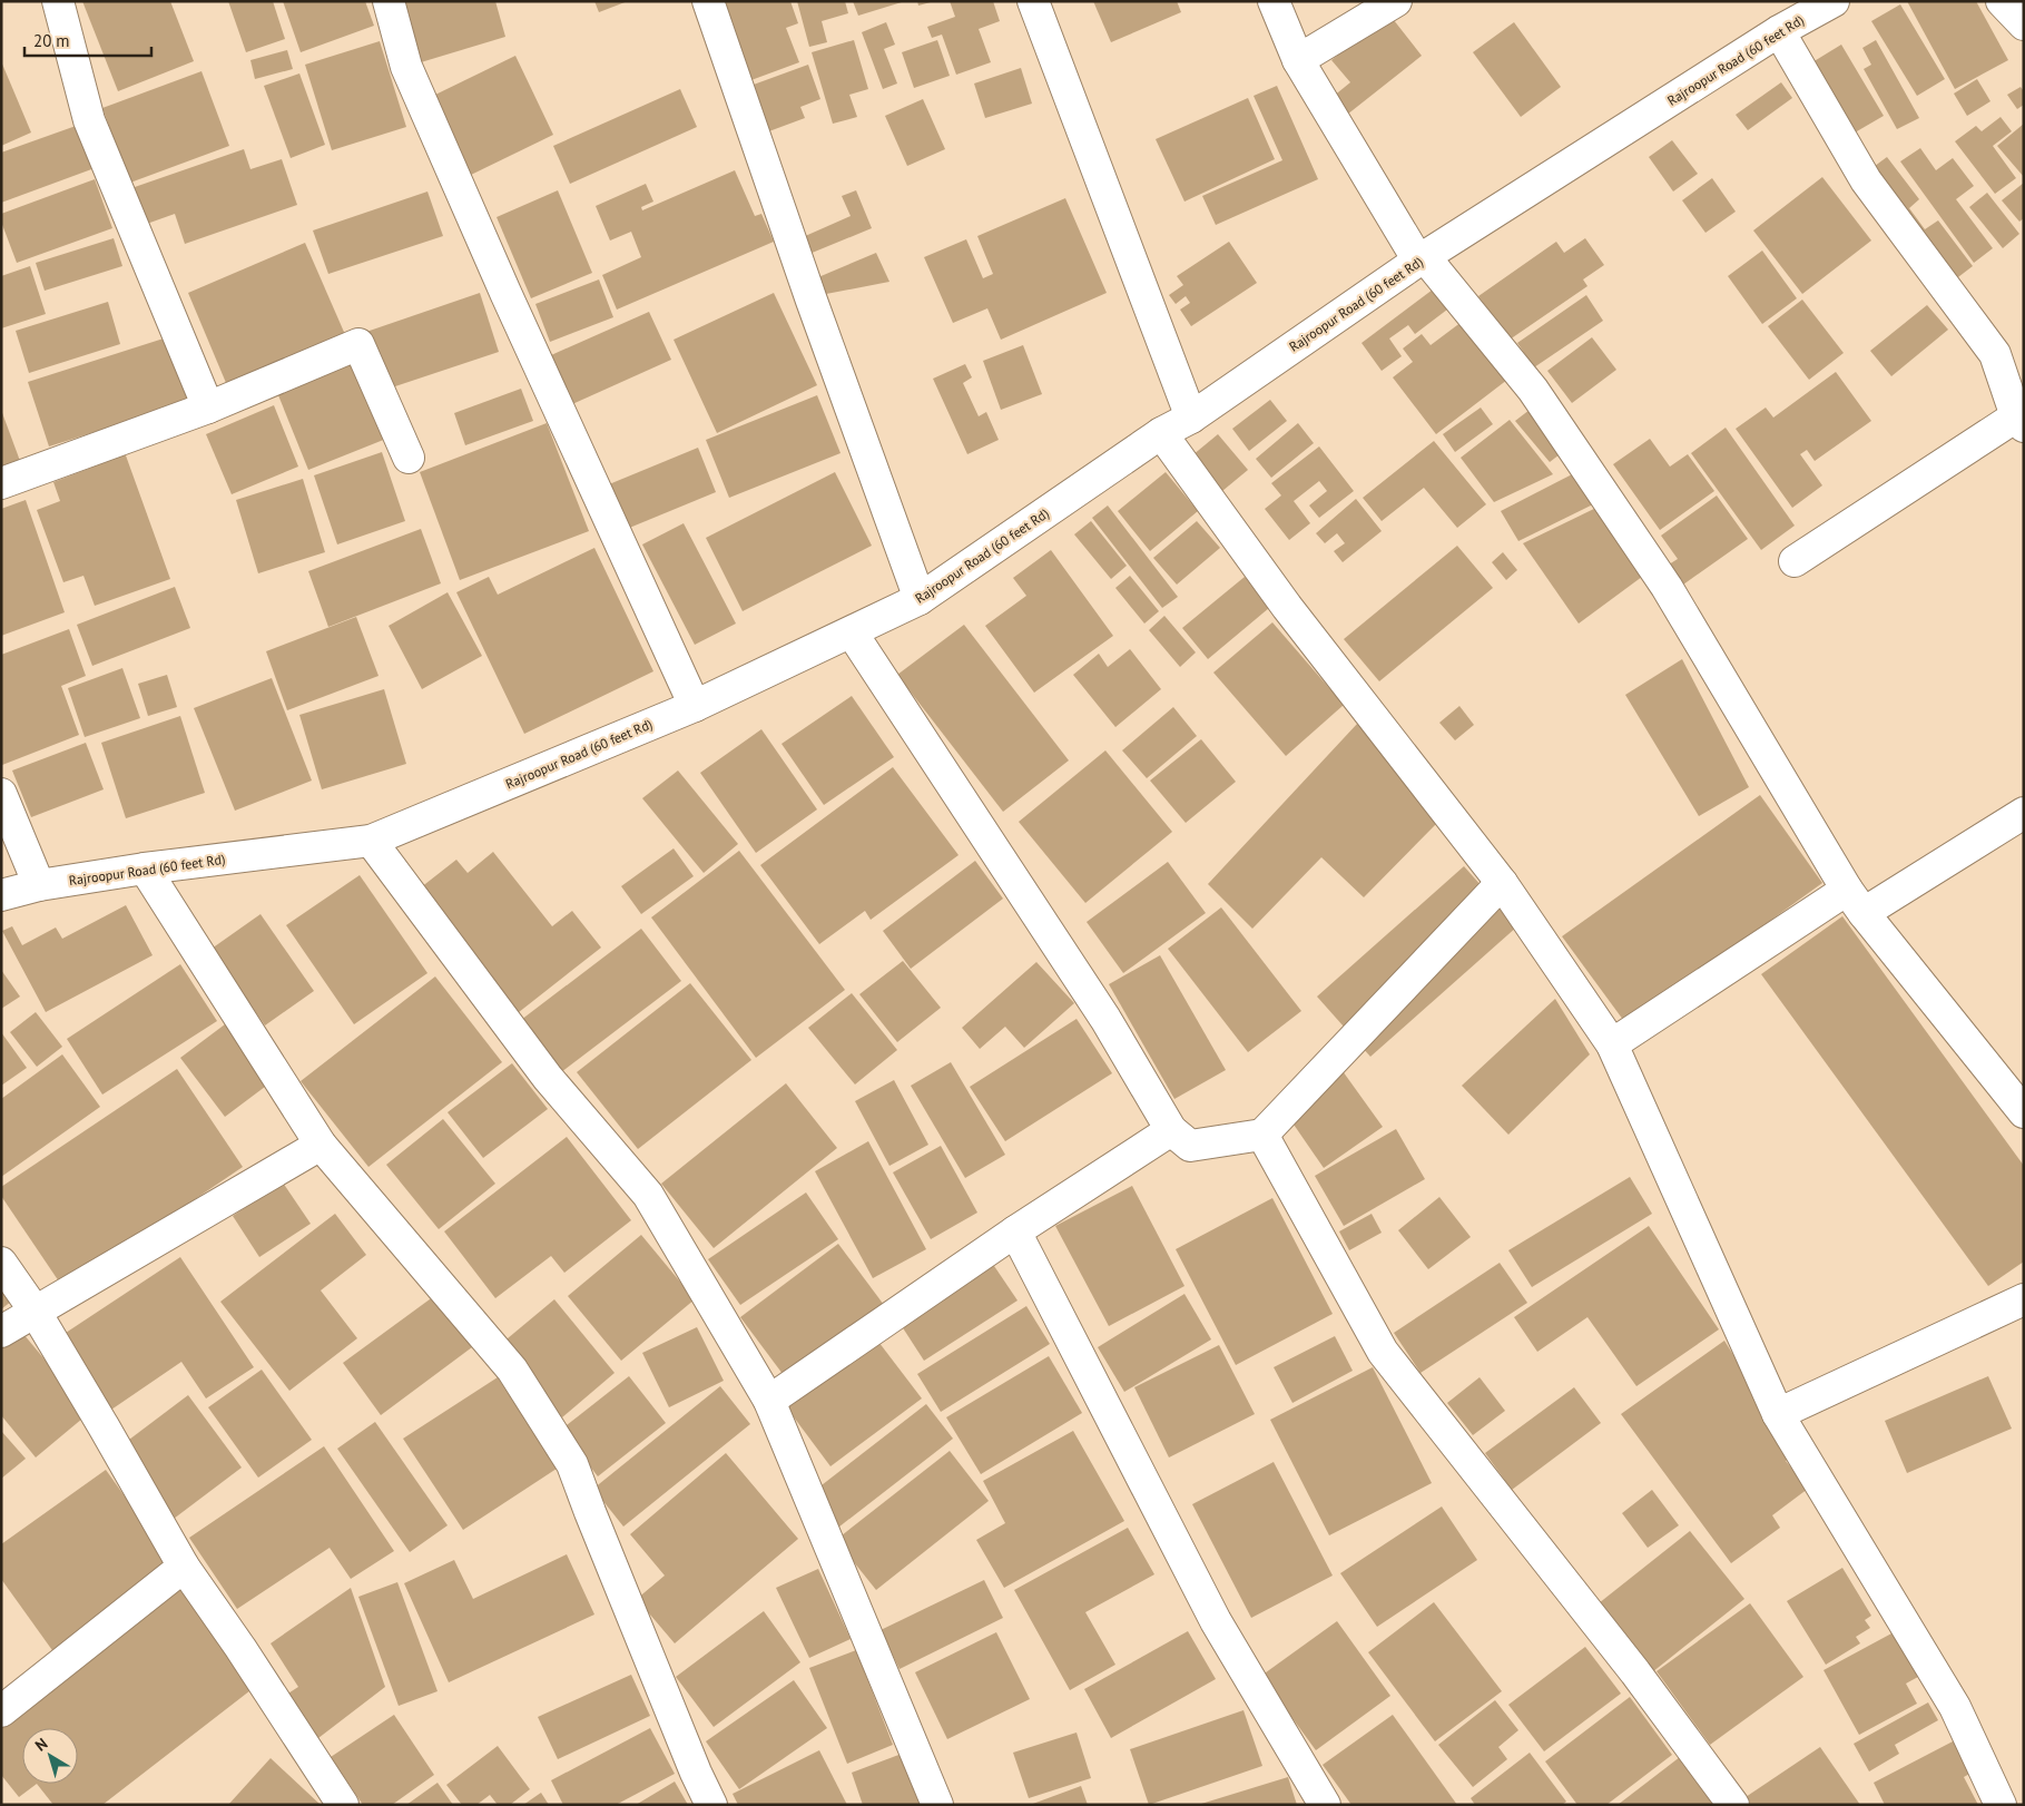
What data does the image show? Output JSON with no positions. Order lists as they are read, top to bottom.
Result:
{
  "streets": {
    "street": ["Rajroopur Road (60 feet Rd)"]
  },
  "scale_bar": "20 m",
  "north": "top left"
}
